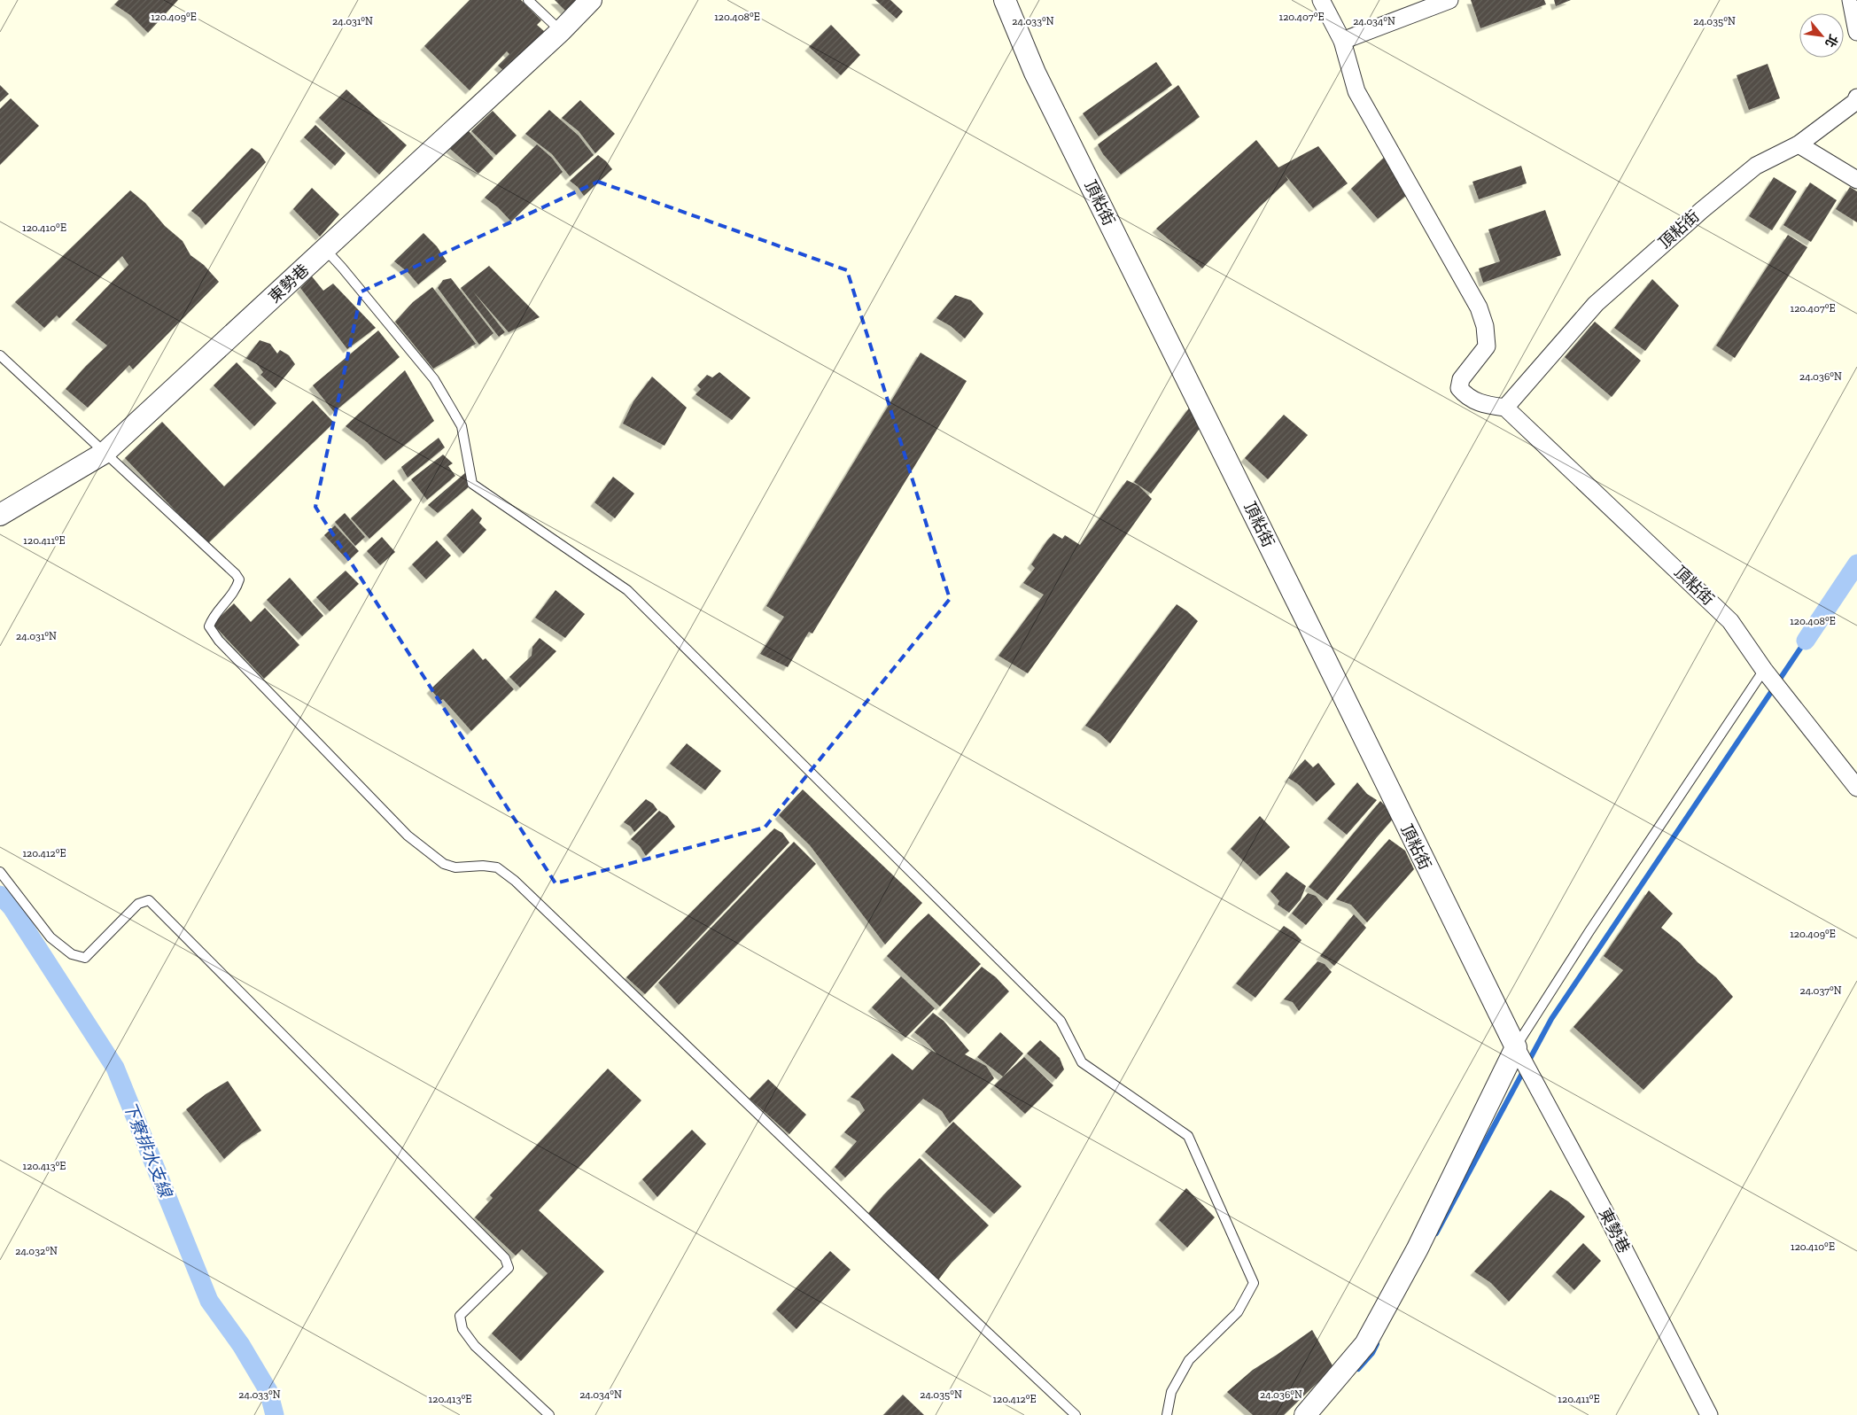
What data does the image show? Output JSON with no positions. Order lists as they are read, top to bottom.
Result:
{
  "streets": {
    "street": ["頂粘街", "東勢巷"]
  },
  "crossings": [
    ["頂粘街", "東勢巷"]
  ],
  "water": ["下寮排水支線"],
  "north": "bottom right",
  "coordinates": [
    "120.409°E",
    "120.408°E",
    "120.407°E",
    "24.031°N",
    "24.033°N",
    "24.034°N",
    "24.035°N",
    "120.410°E",
    "24.036°N",
    "120.411°E",
    "120.412°E",
    "24.037°N",
    "120.413°E",
    "24.032°N"
  ]
}
